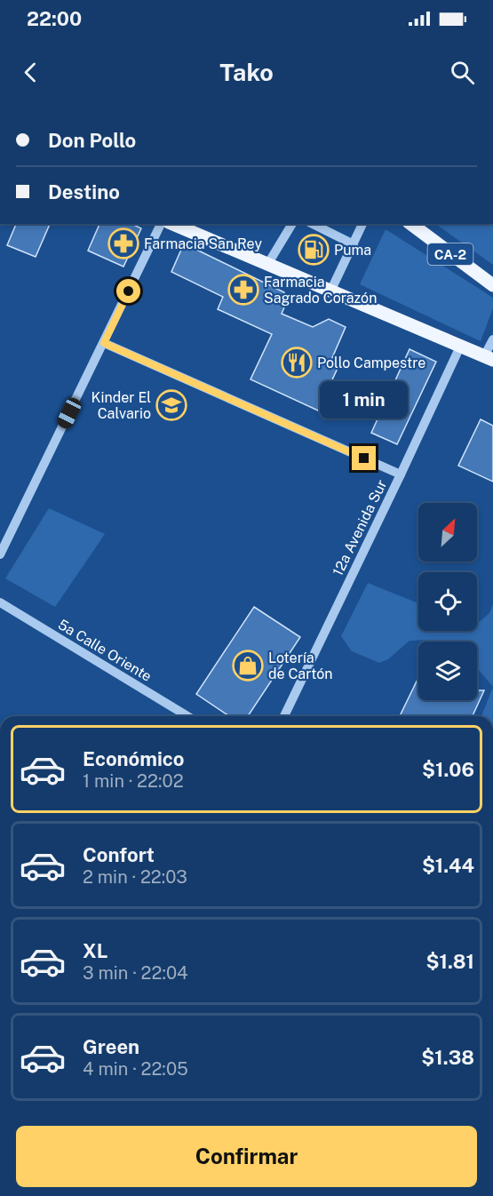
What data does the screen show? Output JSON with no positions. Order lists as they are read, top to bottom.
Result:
{
  "streets": {
    "main road": ["CA-2"],
    "street": ["12a Avenida Sur", "5a Calle Oriente"]
  },
  "places": {
    "pharmacy": ["Farmacia San Rey", "Farmacia Sagrado Corazón"],
    "fuel station": ["Puma"],
    "restaurant": ["Pollo Campestre"],
    "school or university": ["Kinder El Calvario"],
    "shop": ["Lotería de Cartón"]
  },
  "north": "top right",
  "page": {
    "status": "22:00",
    "header": "Tako",
    "banner": ["Don Pollo", "Destino"],
    "bubble": "1 min",
    "list": [
      {
        "name": "Económico",
        "note": "1 min · 22:02",
        "value": "$1.06"
      },
      {
        "name": "Confort",
        "note": "2 min · 22:03",
        "value": "$1.44"
      },
      {
        "name": "XL",
        "note": "3 min · 22:04",
        "value": "$1.81"
      },
      {
        "name": "Green",
        "note": "4 min · 22:05",
        "value": "$1.38"
      }
    ],
    "buttons": "Confirmar"
  }
}
